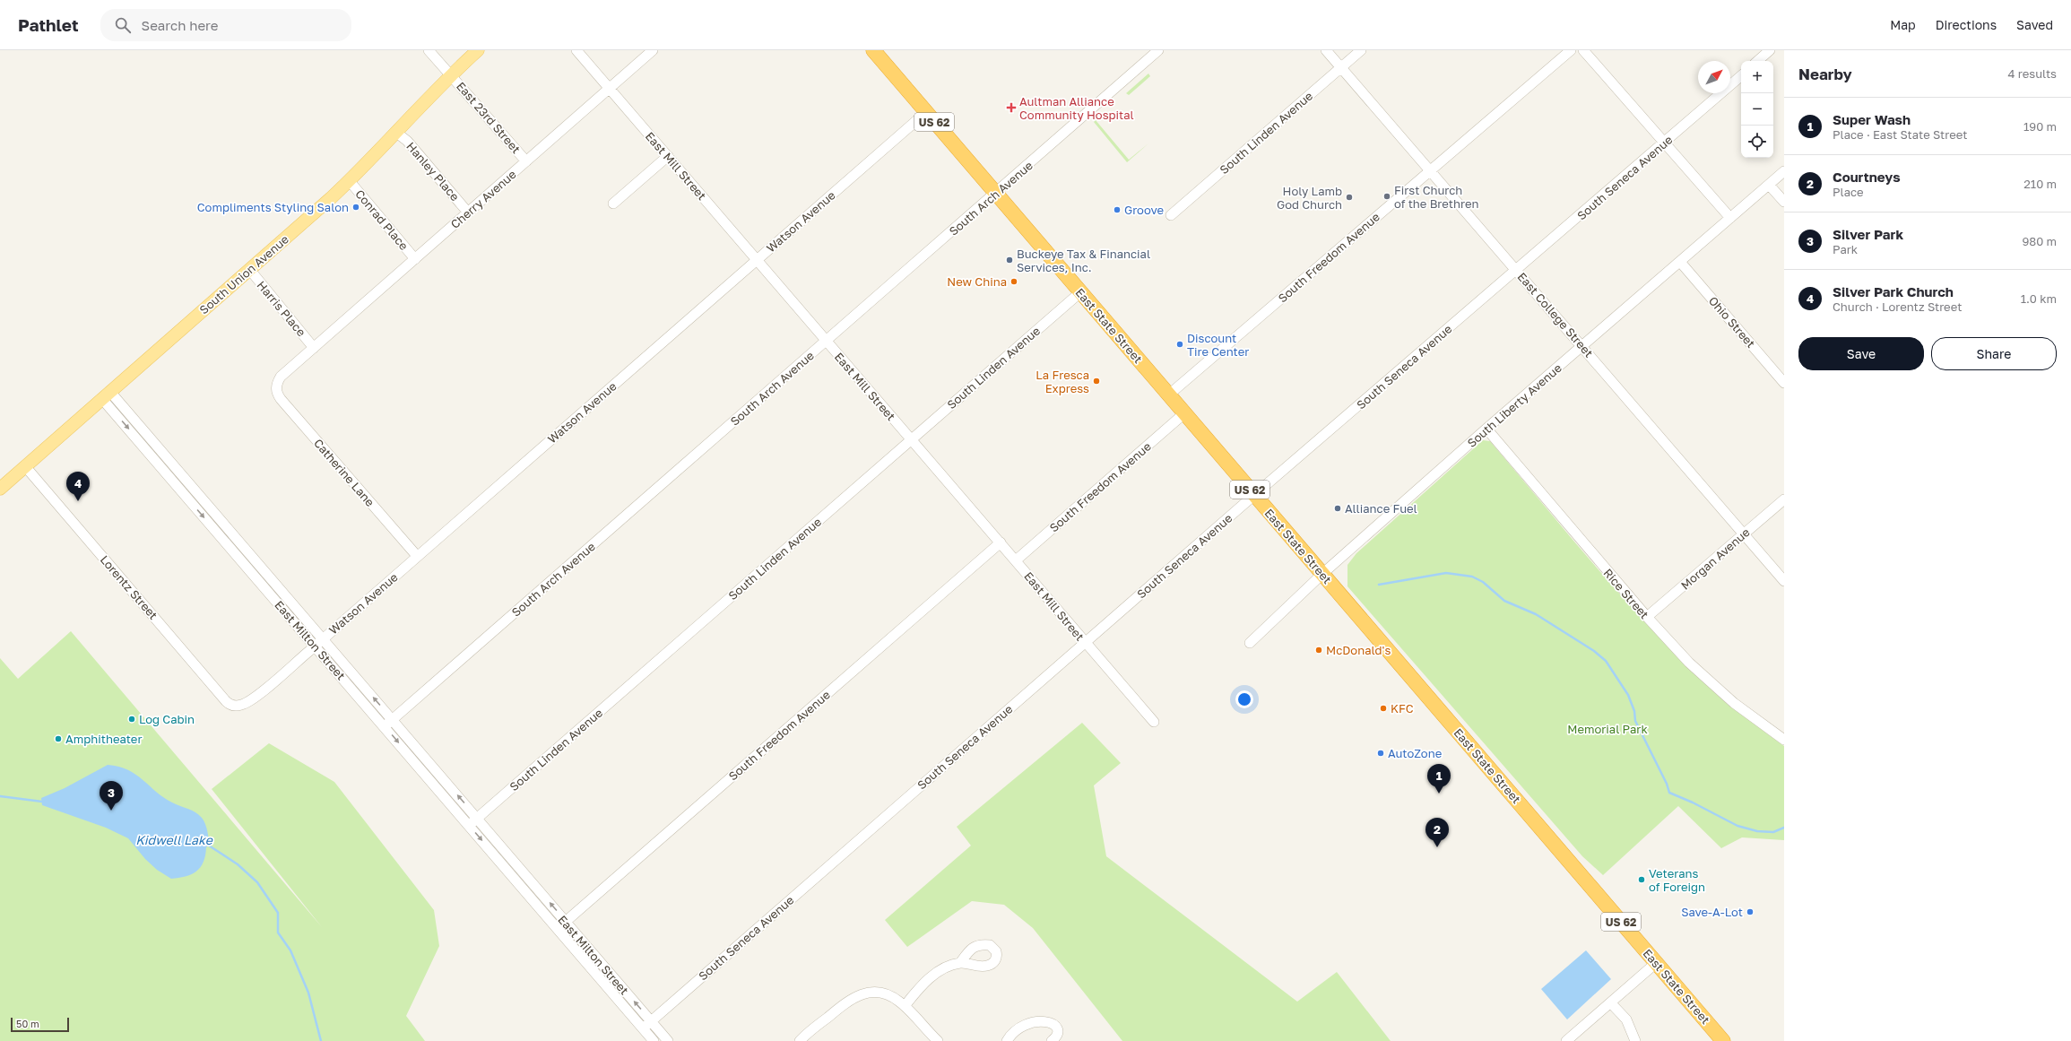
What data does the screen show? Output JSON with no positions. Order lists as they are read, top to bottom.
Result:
{
  "streets": {
    "highway": ["US 62", "East State Street"],
    "main road": ["South Union Avenue"],
    "street": [
      "East 23rd Street",
      "South Linden Avenue",
      "East Mill Street",
      "Hanley Place",
      "South Seneca Avenue",
      "South Arch Avenue",
      "Cherry Avenue",
      "Conrad Place",
      "Watson Avenue",
      "South Freedom Avenue",
      "Harris Place",
      "East College Street",
      "Ohio Street",
      "South Liberty Avenue",
      "Catherine Lane",
      "Morgan Avenue",
      "Lorentz Street",
      "Rice Street",
      "East Milton Street"
    ]
  },
  "crossings": [
    ["East 23rd Street", "Cherry Avenue"],
    ["East 23rd Street", "South Union Avenue"],
    ["South Linden Avenue", "East Mill Street"],
    ["South Linden Avenue", "East College Street"],
    ["South Linden Avenue", "East State Street"],
    ["South Linden Avenue", "East Milton Street"],
    ["East Mill Street", "South Seneca Avenue"],
    ["East Mill Street", "South Arch Avenue"],
    ["East Mill Street", "Cherry Avenue"],
    ["East Mill Street", "Watson Avenue"],
    ["East Mill Street", "South Freedom Avenue"],
    ["Hanley Place", "Cherry Avenue"],
    ["Hanley Place", "South Union Avenue"],
    ["South Seneca Avenue", "East College Street"],
    ["South Seneca Avenue", "East State Street"],
    ["South Seneca Avenue", "East Milton Street"],
    ["South Arch Avenue", "East State Street"],
    ["South Arch Avenue", "East Milton Street"],
    ["Cherry Avenue", "Conrad Place"],
    ["Cherry Avenue", "Harris Place"],
    ["Cherry Avenue", "Catherine Lane"],
    ["Conrad Place", "South Union Avenue"],
    ["Watson Avenue", "East State Street"],
    ["Watson Avenue", "Catherine Lane"],
    ["Watson Avenue", "Lorentz Street"],
    ["Watson Avenue", "East Milton Street"],
    ["South Freedom Avenue", "East College Street"],
    ["South Freedom Avenue", "East State Street"],
    ["South Freedom Avenue", "East Milton Street"],
    ["South Union Avenue", "Harris Place"],
    ["South Union Avenue", "Lorentz Street"],
    ["South Union Avenue", "East Milton Street"],
    ["East College Street", "South Liberty Avenue"],
    ["East College Street", "Morgan Avenue"],
    ["Ohio Street", "South Liberty Avenue"],
    ["East State Street", "South Liberty Avenue"],
    ["South Liberty Avenue", "Rice Street"],
    ["Morgan Avenue", "Rice Street"]
  ],
  "water": ["Kidwell Lake"],
  "parks": ["Memorial Park"],
  "places": {
    "health": ["Aultman Alliance Community Hospital"],
    "other": [
      "First Church of the Brethren",
      "Holy Lamb God Church",
      "Compliments Styling Salon",
      "Groove",
      "Buckeye Tax & Financial Services, Inc.",
      "New China",
      "Discount Tire Center",
      "La Fresca Express",
      "Alliance Fuel",
      "McDonald's",
      "KFC",
      "Log Cabin",
      "Amphitheater",
      "AutoZone",
      "Veterans of Foreign",
      "Save-A-Lot"
    ]
  },
  "scale_bar": "50 m",
  "north": "top right",
  "page": {
    "header": "Pathlet",
    "search": "Search here",
    "nav": ["Map", "Directions", "Saved"],
    "heading": ["Nearby", "4 results"],
    "map_buttons": ["+", "−"],
    "list": [
      {
        "mark": "1",
        "name": "Super Wash",
        "note": "Place · East State Street",
        "value": "190 m"
      },
      {
        "mark": "2",
        "name": "Courtneys",
        "note": "Place",
        "value": "210 m"
      },
      {
        "mark": "3",
        "name": "Silver Park",
        "note": "Park",
        "value": "980 m"
      },
      {
        "mark": "4",
        "name": "Silver Park Church",
        "note": "Church · Lorentz Street",
        "value": "1.0 km"
      }
    ],
    "buttons": ["Save", "Share"],
    "pins": [
      "4",
      "1",
      "3",
      "2"
    ],
    "scale": "50 m"
  }
}
